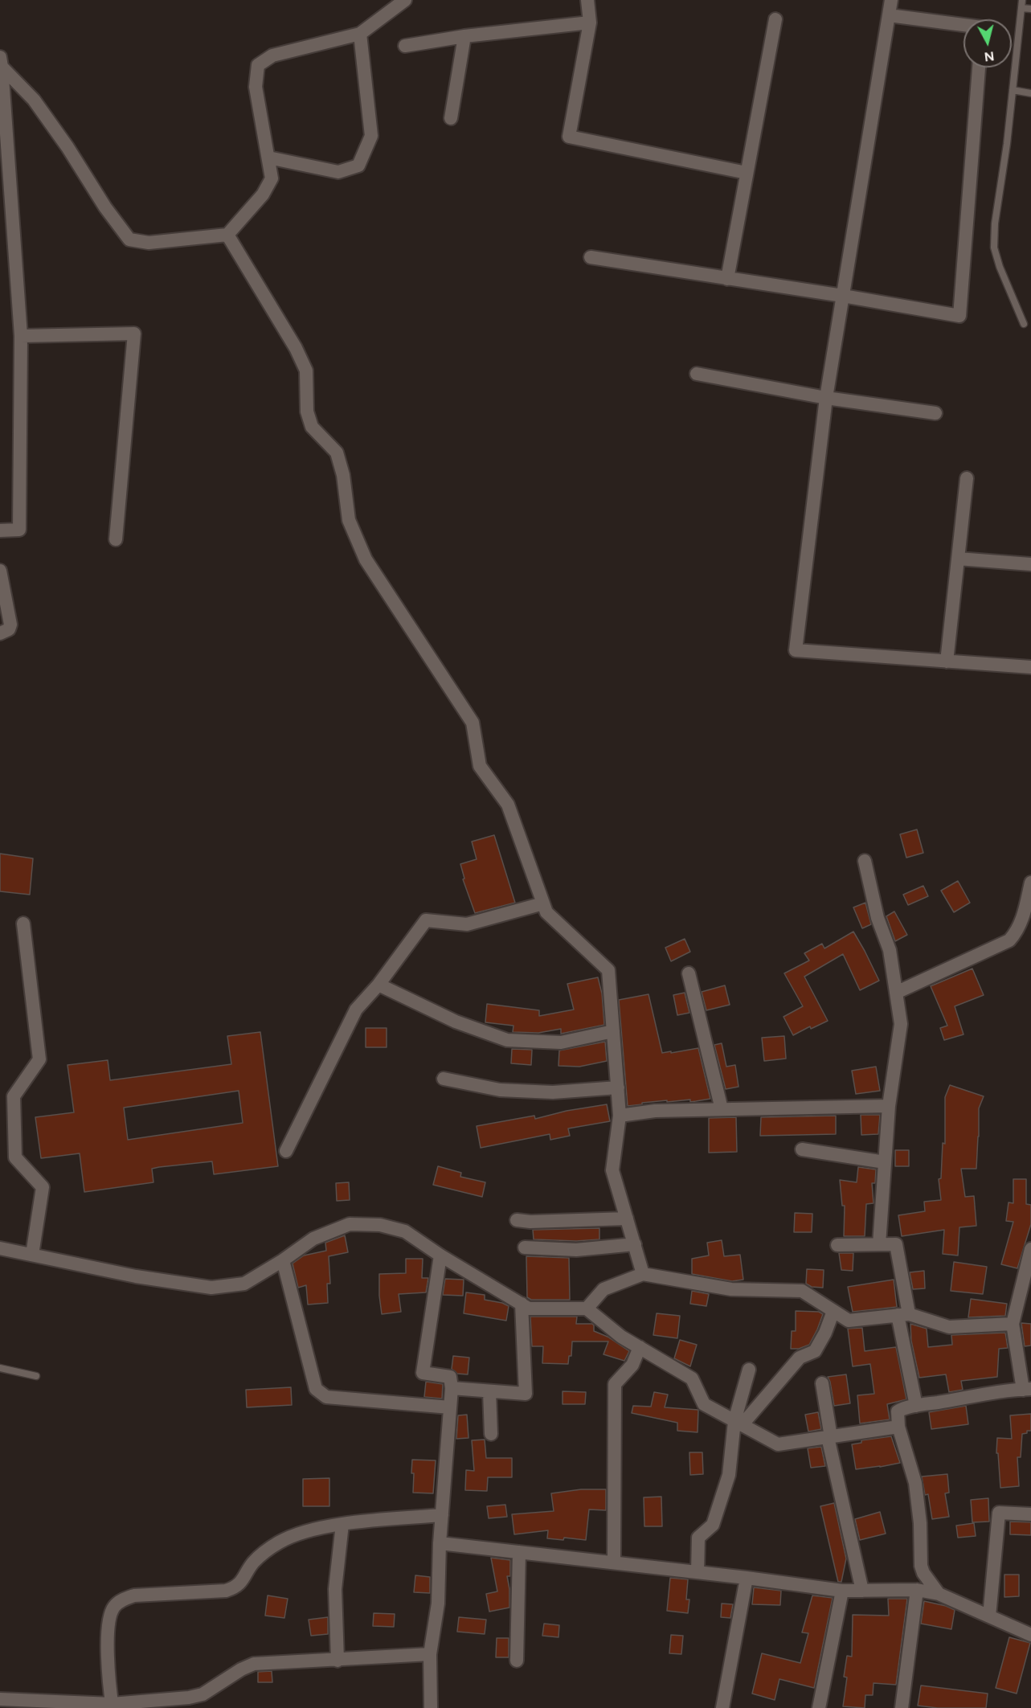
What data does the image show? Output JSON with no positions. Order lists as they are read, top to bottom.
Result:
{
  "north": "bottom"
}
